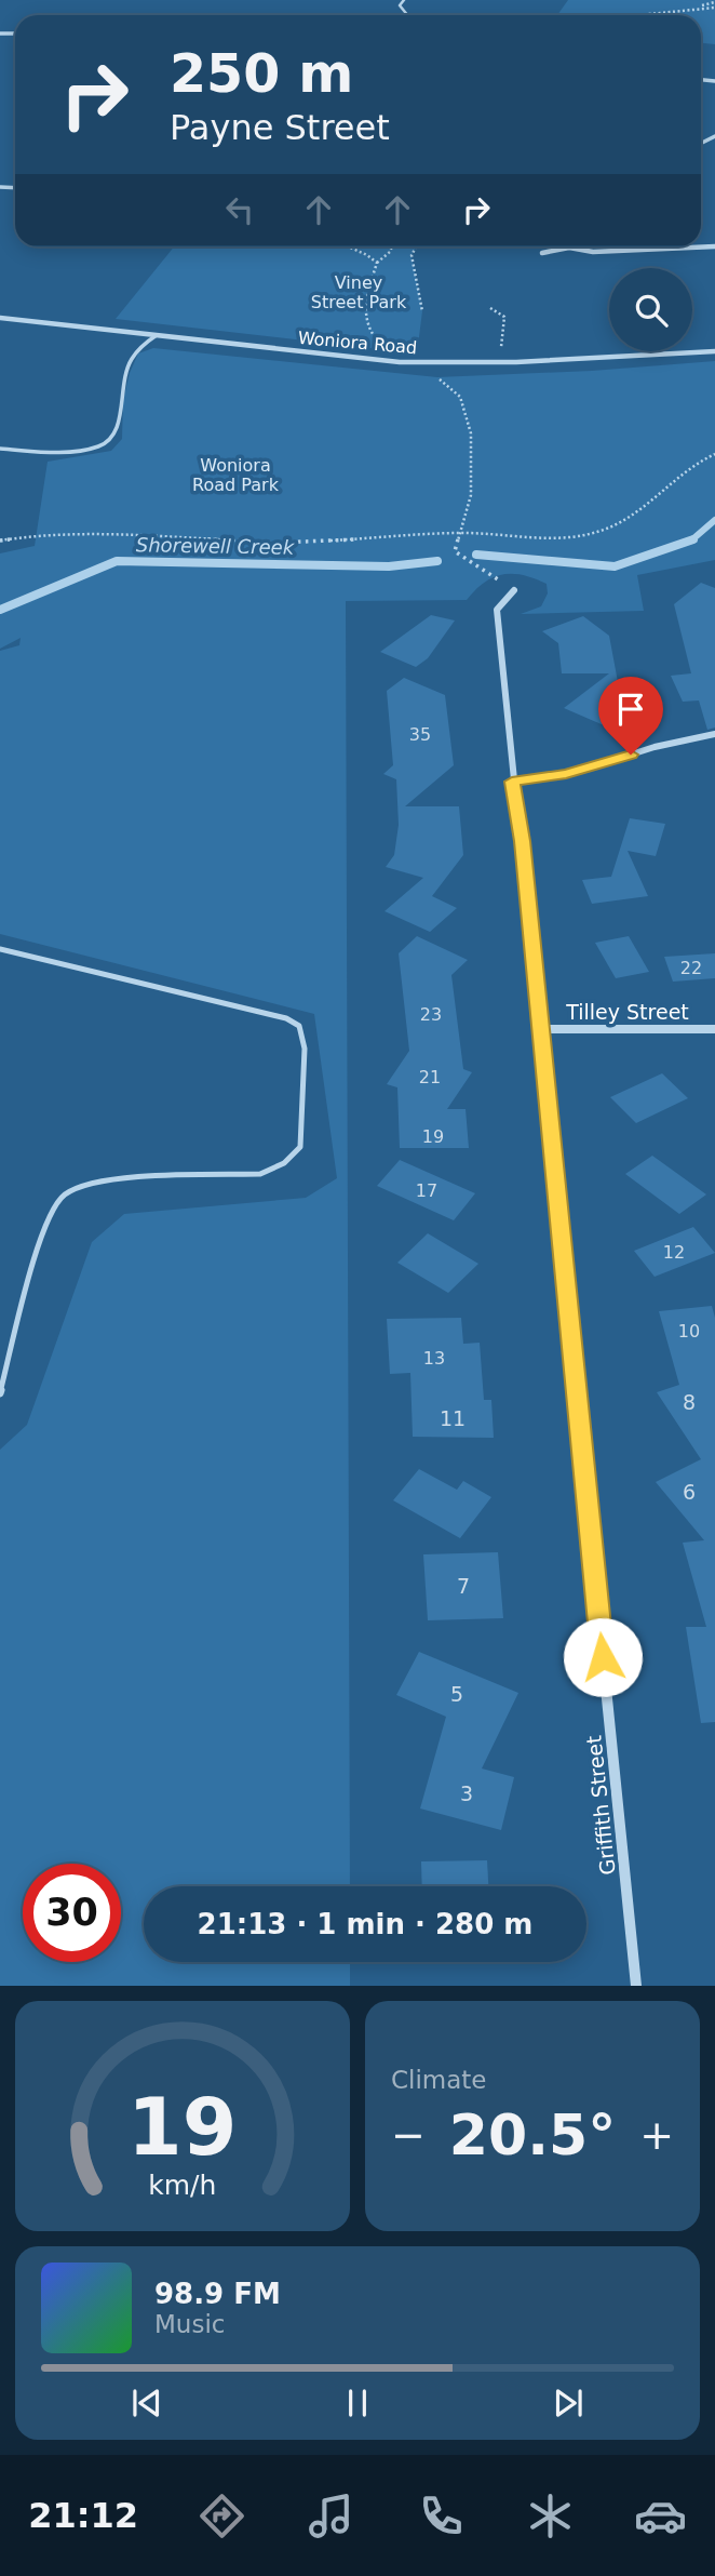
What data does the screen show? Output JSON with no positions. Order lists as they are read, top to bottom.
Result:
{
  "streets": {
    "street": ["Woniora Road", "Tilley Street", "Griffith Street"]
  },
  "crossings": [
    ["Tilley Street", "Griffith Street"]
  ],
  "water": ["Shorewell Creek"],
  "parks": ["Viney Street Park", "Woniora Road Park"],
  "house_numbers": [
    "35",
    "22",
    "23",
    "21",
    "19",
    "17",
    "12",
    "10",
    "13",
    "8",
    "11",
    "6",
    "7",
    "5",
    "3"
  ],
  "page": {
    "turn": ["250 m", "Payne Street"],
    "limit": "30",
    "trip": "21:13 · 1 min · 280 m",
    "tile": "Climate",
    "heat": ["−", "20.5°", "+"],
    "song": ["98.9 FM", "Music"],
    "tabs": "21:12",
    "gauge": ["19", "km/h"]
  }
}
